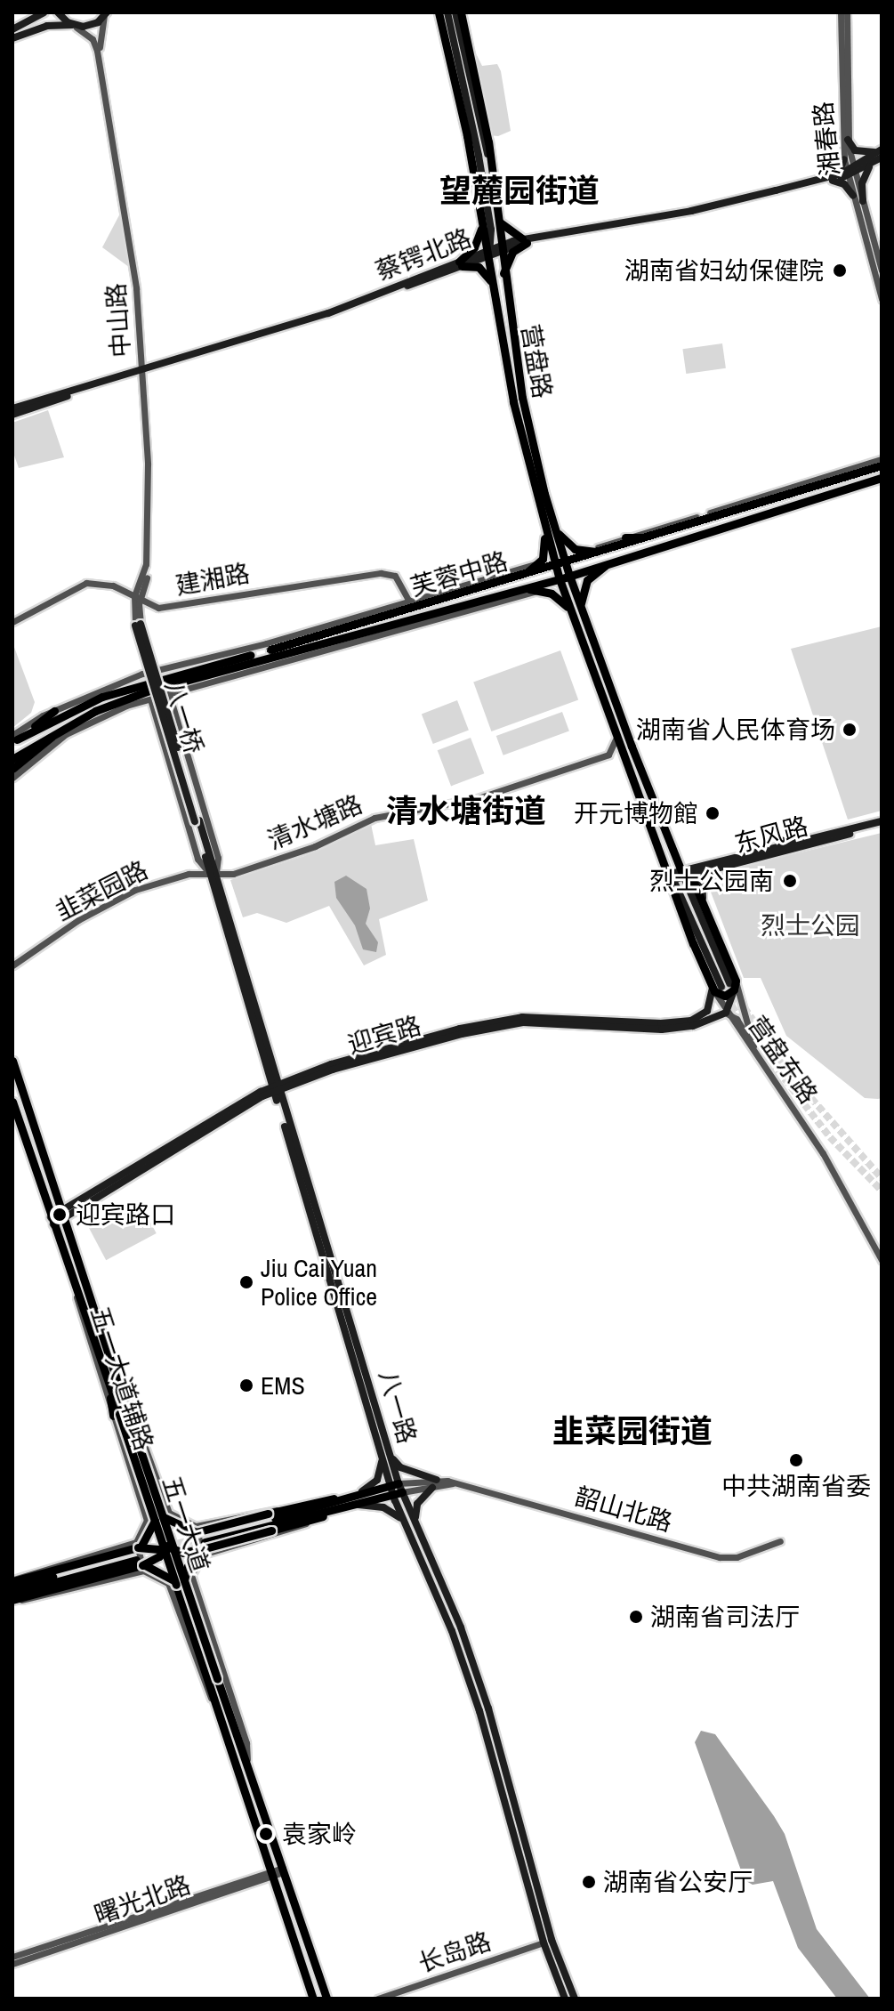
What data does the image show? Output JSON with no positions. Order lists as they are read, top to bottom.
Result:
{
  "streets": {
    "main road": [
      "蔡锷北路",
      "营盘路",
      "芙蓉中路",
      "八一桥",
      "东风路",
      "迎宾路",
      "营盘东路",
      "八一路",
      "韶山北路",
      "五一大道"
    ],
    "street": [
      "湘春路",
      "中山路",
      "建湘路",
      "清水塘路",
      "韭菜园路",
      "五一大道辅路",
      "曙光北路",
      "长岛路"
    ]
  },
  "crossings": [
    ["湘春路", "蔡锷北路"],
    ["蔡锷北路", "中山路"],
    ["蔡锷北路", "营盘路"],
    ["中山路", "建湘路"],
    ["中山路", "八一桥"],
    ["营盘路", "芙蓉中路"],
    ["营盘路", "营盘东路"],
    ["芙蓉中路", "建湘路"],
    ["芙蓉中路", "营盘东路"],
    ["八一桥", "八一路"],
    ["清水塘路", "韭菜园路"],
    ["清水塘路", "营盘东路"],
    ["清水塘路", "八一路"],
    ["东风路", "营盘东路"],
    ["韭菜园路", "八一路"],
    ["迎宾路", "营盘东路"],
    ["迎宾路", "八一路"],
    ["迎宾路", "五一大道"],
    ["五一大道辅路", "五一大道"],
    ["八一路", "韶山北路"],
    ["八一路", "长岛路"],
    ["五一大道", "曙光北路"]
  ],
  "districts": ["望麓园街道", "清水塘街道", "韭菜园街道"],
  "parks": ["烈士公园"],
  "places": [
    "湖南省妇幼保健院",
    "湖南省人民体育场",
    "开元博物館",
    "烈士公园南",
    "迎宾路口",
    "Jiu Cai Yuan Police Office",
    "EMS",
    "中共湖南省委",
    "湖南省司法厅",
    "袁家岭",
    "湖南省公安厅"
  ]
}
